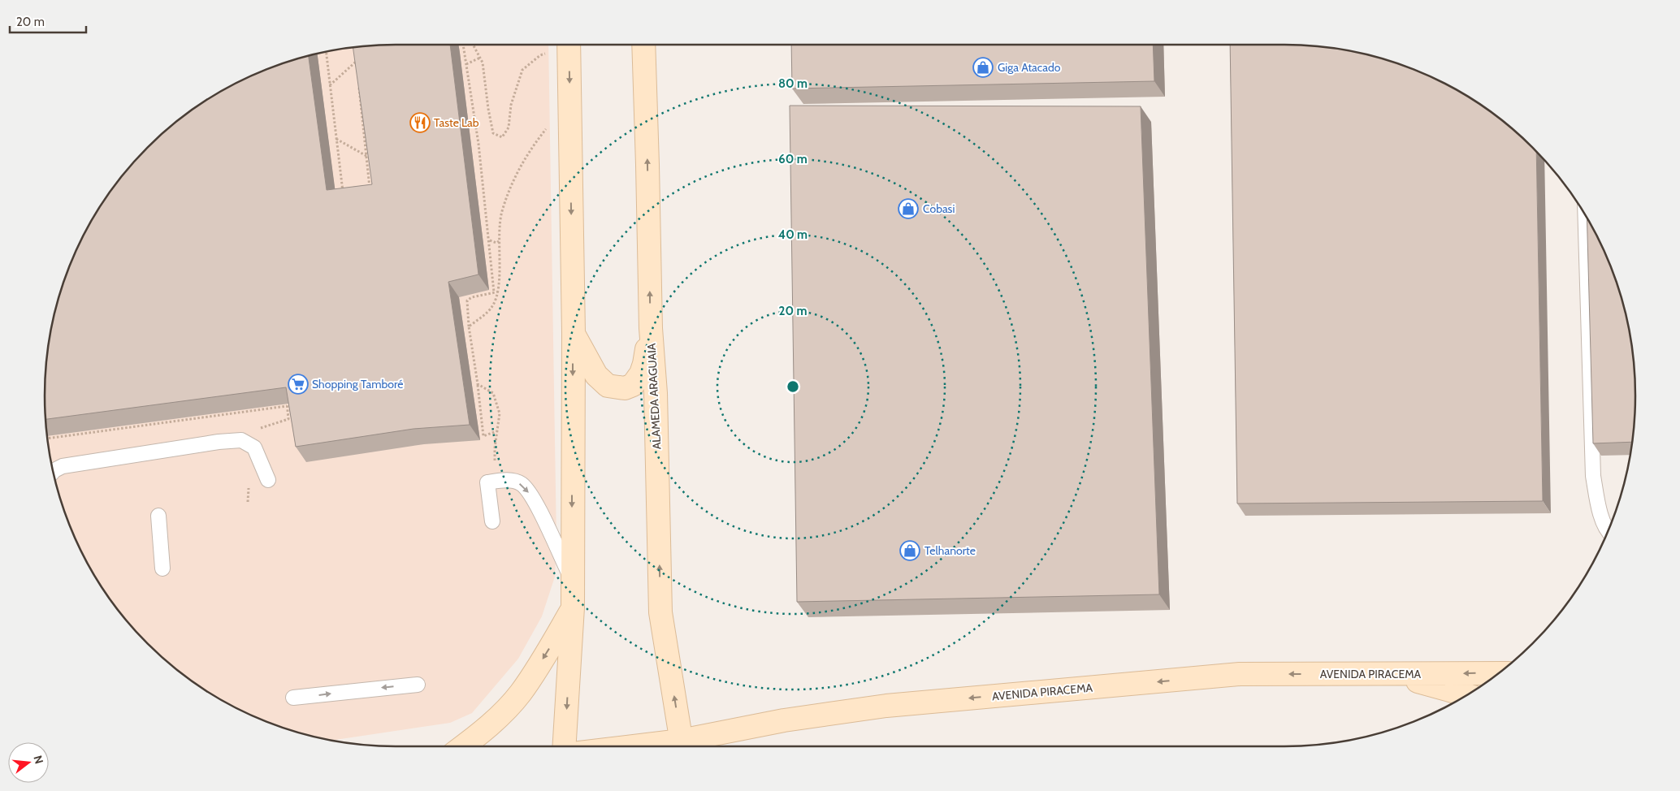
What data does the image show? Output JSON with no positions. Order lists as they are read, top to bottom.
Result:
{
  "streets": {
    "main road": ["ALAMEDA ARAGUAIA", "AVENIDA PIRACEMA"]
  },
  "crossings": [
    ["ALAMEDA ARAGUAIA", "AVENIDA PIRACEMA"]
  ],
  "one_way": ["AVENIDA PIRACEMA"],
  "places": {
    "shop": ["Giga Atacado", "Cobasi", "Telhanorte"],
    "restaurant": ["Taste Lab"],
    "supermarket": ["Shopping Tamboré"]
  },
  "scale_bar": "20 m",
  "north": "right",
  "rings": [
    "80 m",
    "60 m",
    "40 m",
    "20 m"
  ]
}
